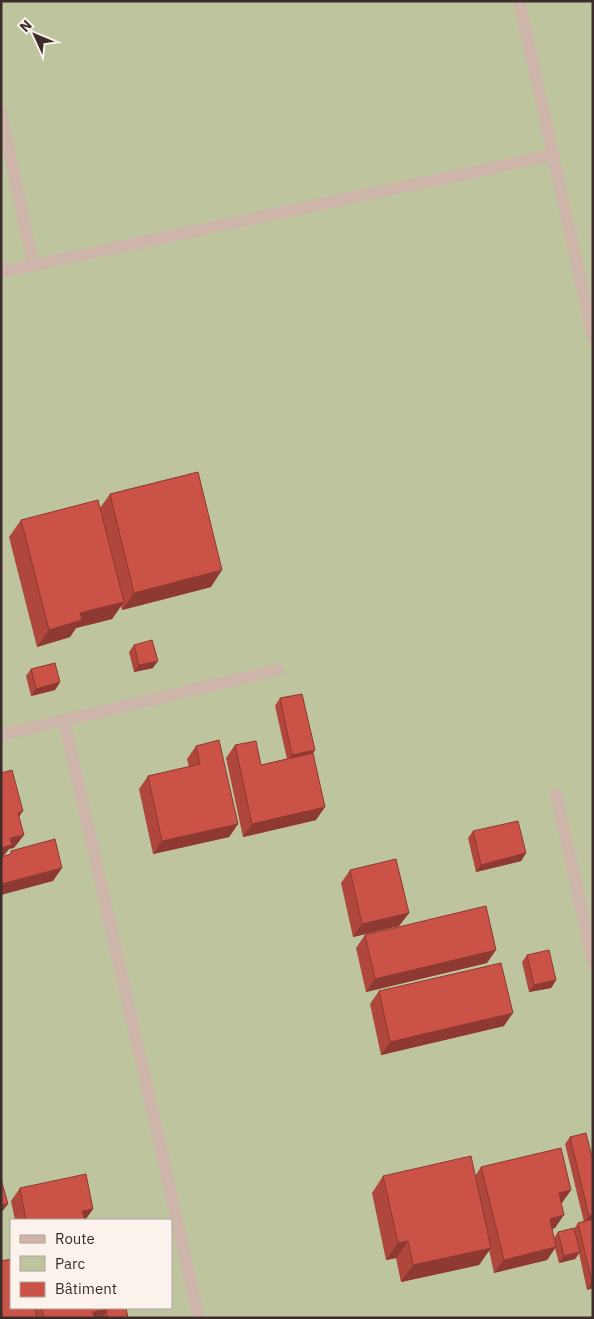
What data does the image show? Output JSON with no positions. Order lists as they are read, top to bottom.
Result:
{
  "legend": ["Route", "Parc", "Bâtiment"],
  "north": "top left"
}
